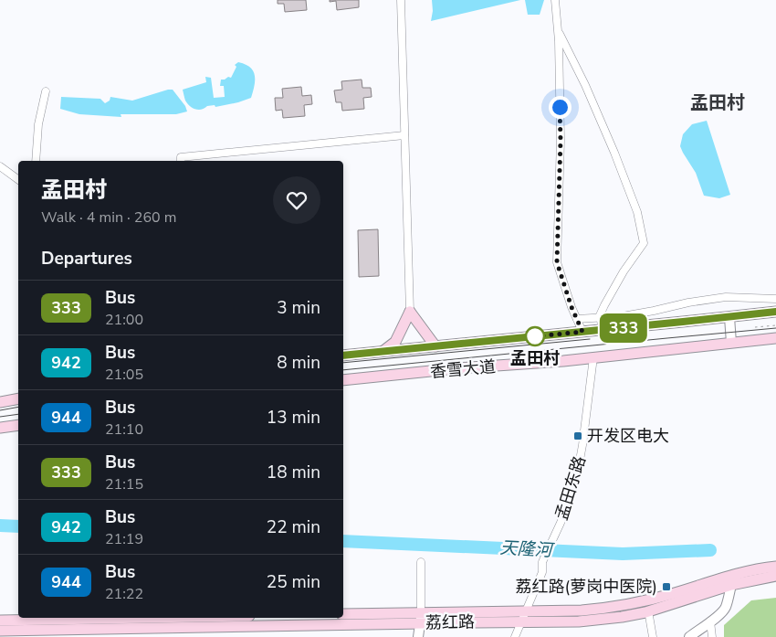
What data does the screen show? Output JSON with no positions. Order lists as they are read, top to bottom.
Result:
{
  "streets": {
    "main road": ["香雪大道", "荔红路"],
    "street": ["孟田东路"]
  },
  "crossings": [
    ["香雪大道", "孟田东路"],
    ["孟田东路", "荔红路"]
  ],
  "districts": ["孟田村"],
  "water": ["天隆河"],
  "places": {
    "other": ["孟田村"],
    "transit": ["开发区电大", "荔红路(萝岗中医院)"]
  },
  "lines": ["bus line 333"],
  "page": {
    "on_map": "333",
    "heading": [
      ["孟田村", "Walk · 4 min · 260 m"],
      "Departures"
    ],
    "list": [
      {
        "mark": "333",
        "name": "Bus",
        "note": "21:00",
        "value": "3 min"
      },
      {
        "mark": "942",
        "name": "Bus",
        "note": "21:05",
        "value": "8 min"
      },
      {
        "mark": "944",
        "name": "Bus",
        "note": "21:10",
        "value": "13 min"
      },
      {
        "mark": "333",
        "name": "Bus",
        "note": "21:15",
        "value": "18 min"
      },
      {
        "mark": "942",
        "name": "Bus",
        "note": "21:19",
        "value": "22 min"
      },
      {
        "mark": "944",
        "name": "Bus",
        "note": "21:22",
        "value": "25 min"
      }
    ]
  }
}
